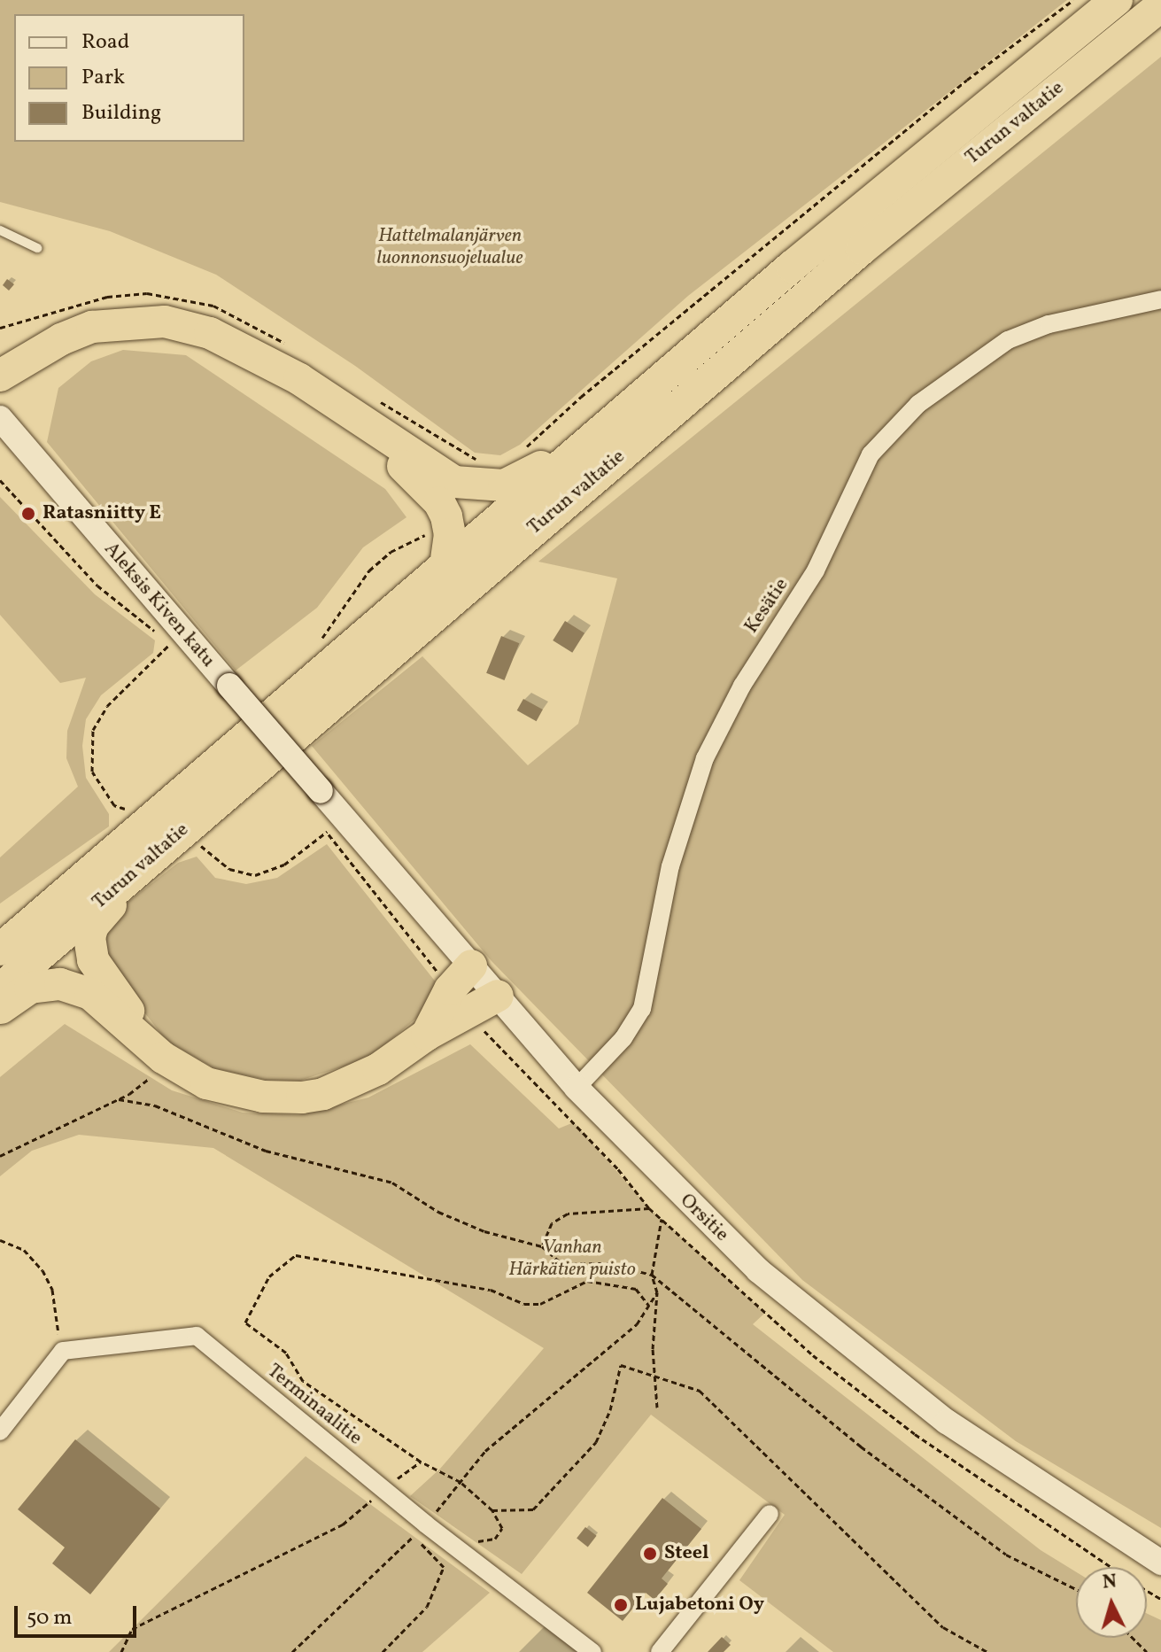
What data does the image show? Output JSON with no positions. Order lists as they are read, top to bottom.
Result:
{
  "streets": {
    "highway": ["Turun valtatie"],
    "main road": ["Aleksis Kiven katu", "Orsitie"],
    "street": ["Kesätie", "Terminaalitie"]
  },
  "crossings": [
    ["Aleksis Kiven katu", "Orsitie"],
    ["Kesätie", "Orsitie"]
  ],
  "parks": ["Hattelmalanjärven luonnonsuojelualue", "Vanhan Härkätien puisto"],
  "places": ["Ratasniitty E", "Steel", "Lujabetoni Oy"],
  "legend": ["Road", "Park", "Building"],
  "scale_bar": "50 m",
  "north": "top"
}
